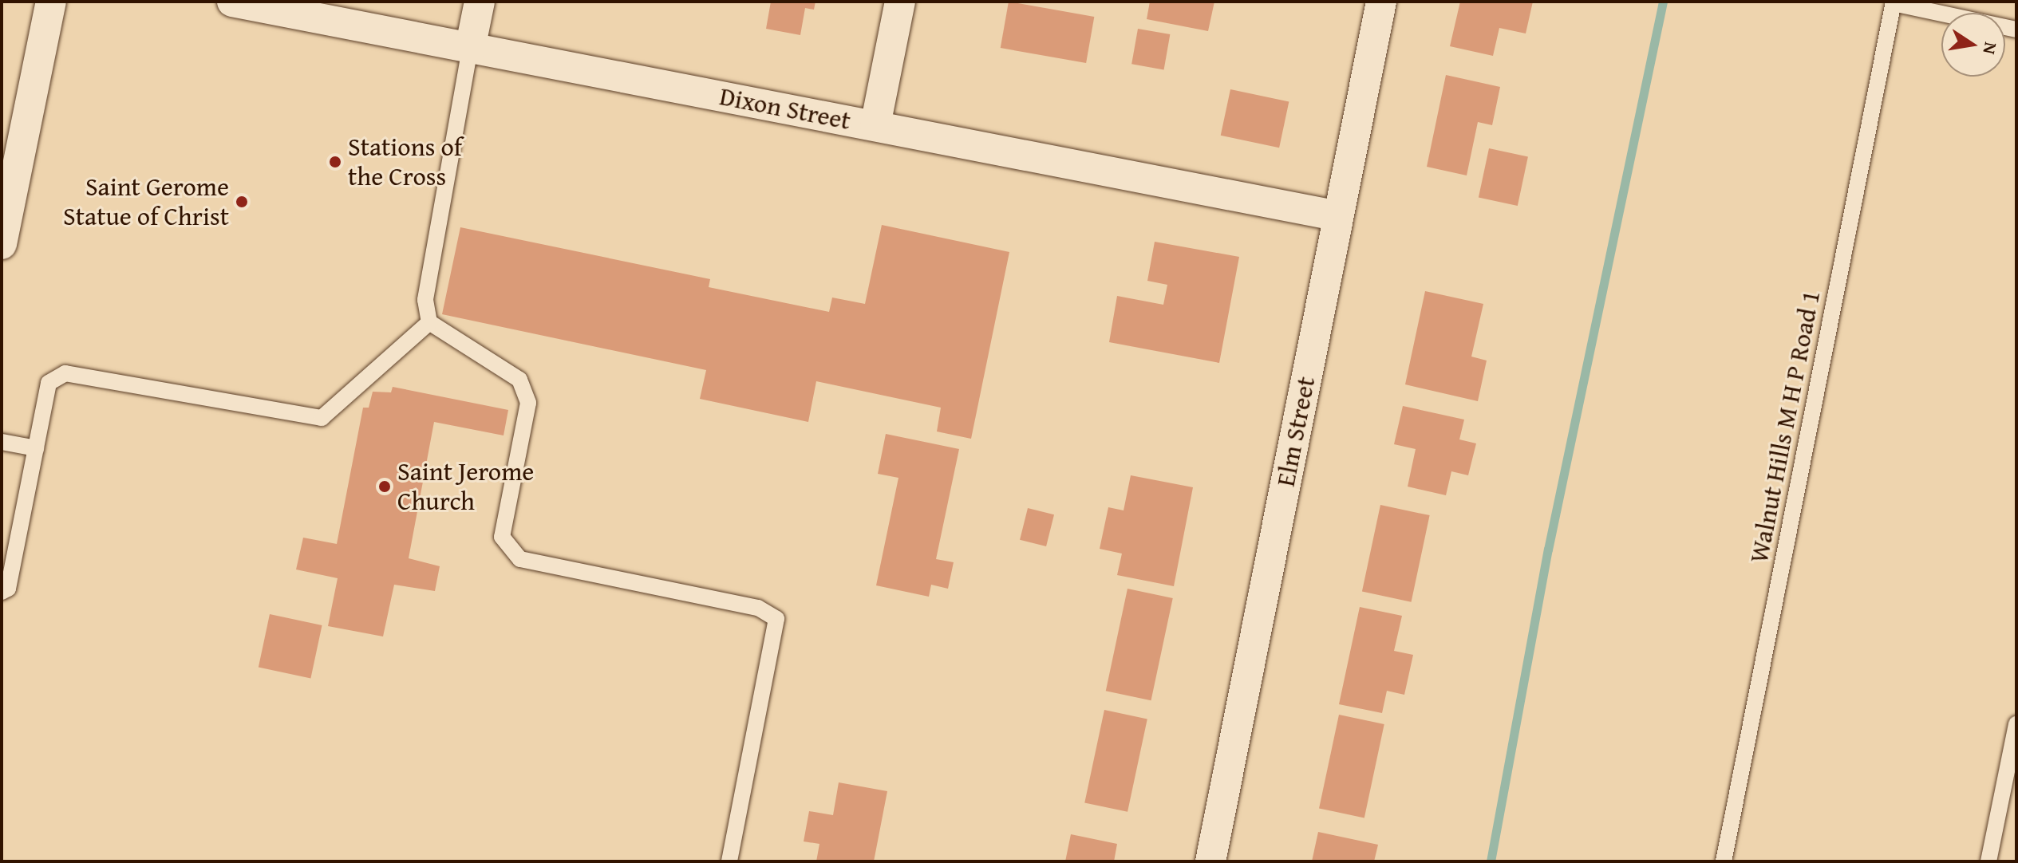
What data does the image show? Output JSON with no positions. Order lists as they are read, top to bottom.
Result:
{
  "streets": {
    "street": ["Dixon Street", "Elm Street"],
    "lane": ["Walnut Hills M H P Road 1"]
  },
  "crossings": [
    ["Dixon Street", "Elm Street"]
  ],
  "places": ["Stations of the Cross", "Saint Gerome Statue of Christ", "Saint Jerome Church"],
  "north": "right"
}
